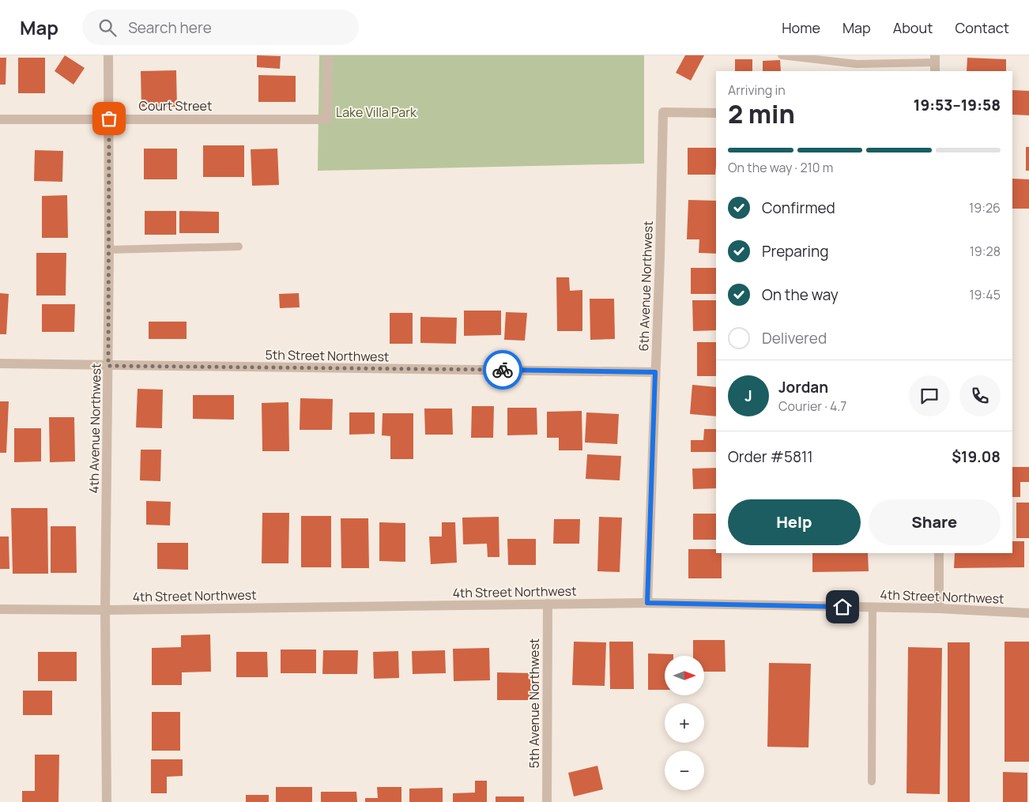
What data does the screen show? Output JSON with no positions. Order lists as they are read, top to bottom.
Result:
{
  "streets": {
    "street": [
      "Court Street",
      "6th Avenue Northwest",
      "5th Street Northwest",
      "4th Avenue Northwest",
      "4th Street Northwest",
      "5th Avenue Northwest"
    ]
  },
  "crossings": [
    ["Court Street", "4th Avenue Northwest"],
    ["6th Avenue Northwest", "5th Street Northwest"],
    ["6th Avenue Northwest", "4th Street Northwest"],
    ["5th Street Northwest", "4th Avenue Northwest"],
    ["4th Avenue Northwest", "4th Street Northwest"],
    ["4th Street Northwest", "5th Avenue Northwest"]
  ],
  "parks": ["Lake Villa Park"],
  "north": "right",
  "page": {
    "header": "Map",
    "search": "Search here",
    "nav": [
      "Home",
      "Map",
      "About",
      "Contact"
    ],
    "heading": ["2 min", "Arriving in", "19:53–19:58"],
    "panel": [
      "Jordan",
      "Courier · 4.7",
      "Order #5811",
      "$19.08"
    ],
    "bar": "On the way · 210 m",
    "list": [
      ["Confirmed", "19:26"],
      ["Preparing", "19:28"],
      ["On the way", "19:45"],
      "Delivered"
    ],
    "round": "J",
    "buttons": ["Help", "Share"],
    "map_buttons": ["+", "−"]
  }
}
